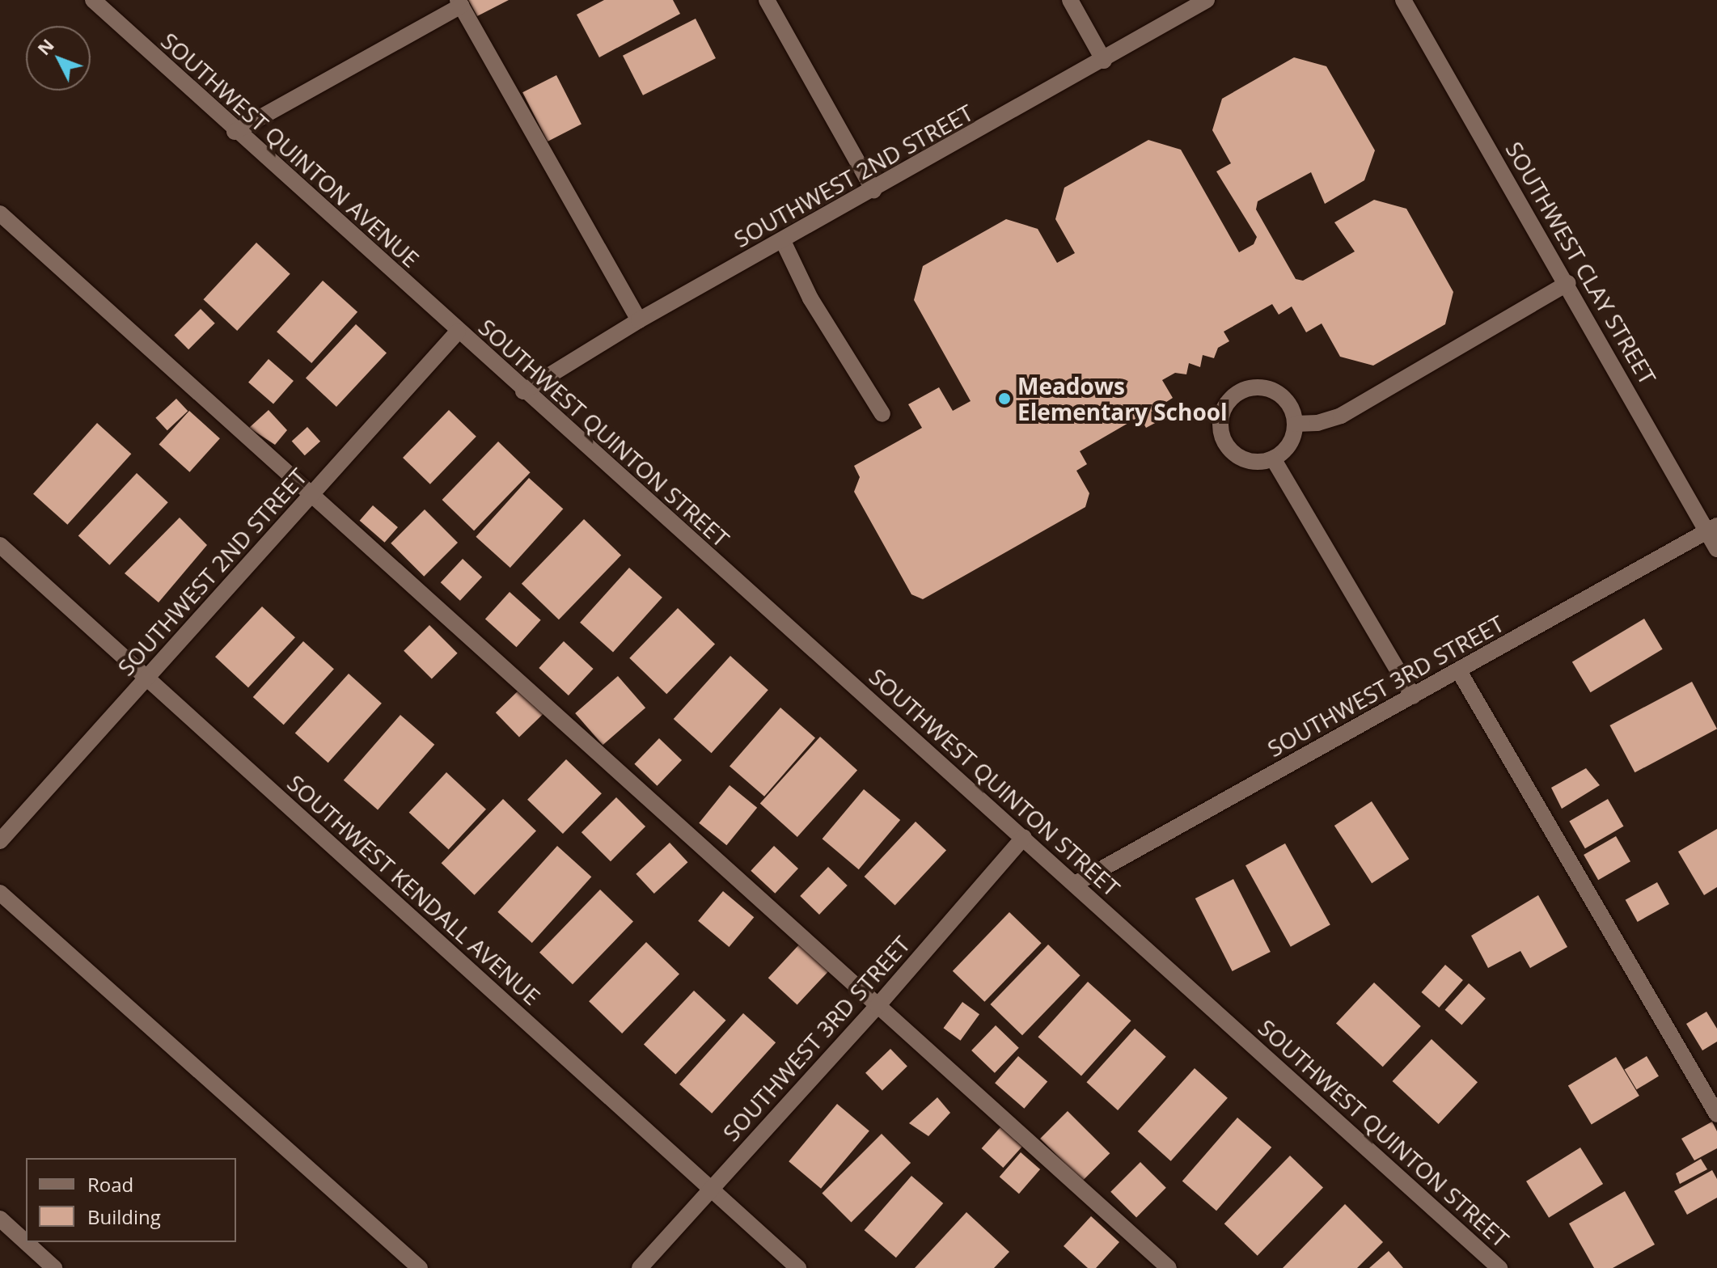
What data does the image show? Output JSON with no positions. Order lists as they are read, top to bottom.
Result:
{
  "streets": {
    "street": [
      "SOUTHWEST QUINTON AVENUE",
      "SOUTHWEST 2ND STREET",
      "SOUTHWEST CLAY STREET",
      "SOUTHWEST QUINTON STREET",
      "SOUTHWEST 3RD STREET",
      "SOUTHWEST KENDALL AVENUE"
    ]
  },
  "crossings": [
    ["SOUTHWEST QUINTON AVENUE", "SOUTHWEST 2ND STREET"],
    ["SOUTHWEST QUINTON AVENUE", "SOUTHWEST QUINTON STREET"],
    ["SOUTHWEST 2ND STREET", "SOUTHWEST QUINTON STREET"],
    ["SOUTHWEST 2ND STREET", "SOUTHWEST KENDALL AVENUE"],
    ["SOUTHWEST CLAY STREET", "SOUTHWEST 3RD STREET"],
    ["SOUTHWEST QUINTON STREET", "SOUTHWEST 3RD STREET"],
    ["SOUTHWEST 3RD STREET", "SOUTHWEST KENDALL AVENUE"]
  ],
  "places": ["Meadows Elementary School"],
  "legend": ["Road", "Building"],
  "north": "top left"
}
